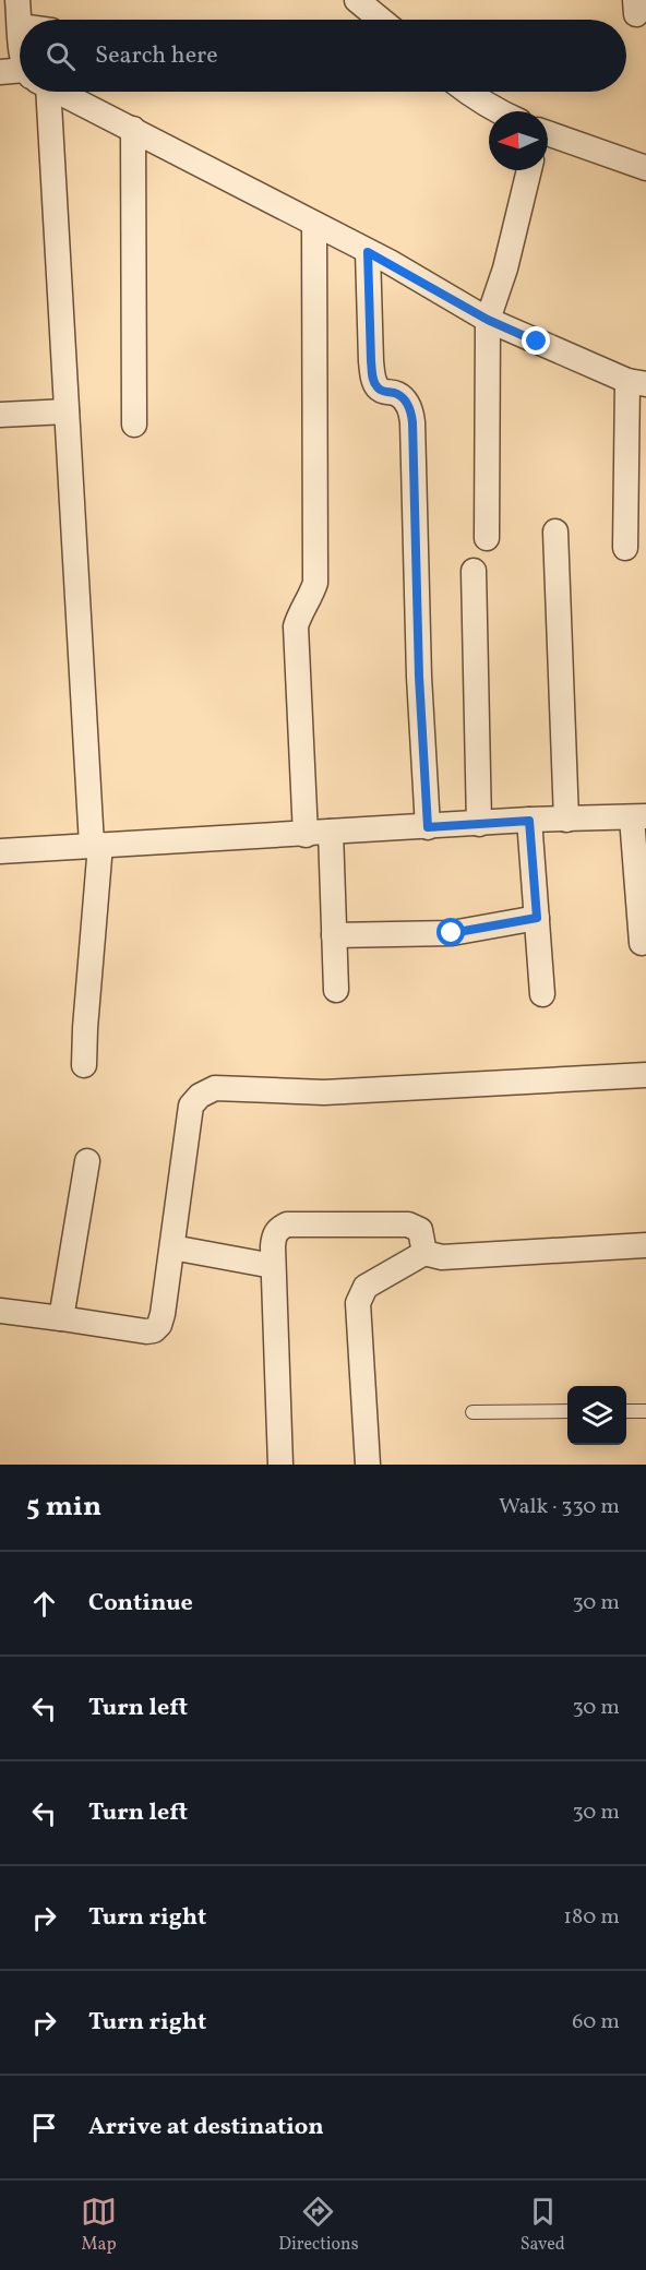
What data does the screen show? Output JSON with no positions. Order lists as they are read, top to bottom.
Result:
{
  "north": "left",
  "page": {
    "search": "Search here",
    "heading": ["5 min", "Walk · 330 m"],
    "list": [
      ["Continue", "30 m"],
      ["Turn left", "30 m"],
      ["Turn left", "30 m"],
      ["Turn right", "180 m"],
      ["Turn right", "60 m"],
      "Arrive at destination"
    ],
    "nav": ["Map", "Directions", "Saved"]
  }
}
